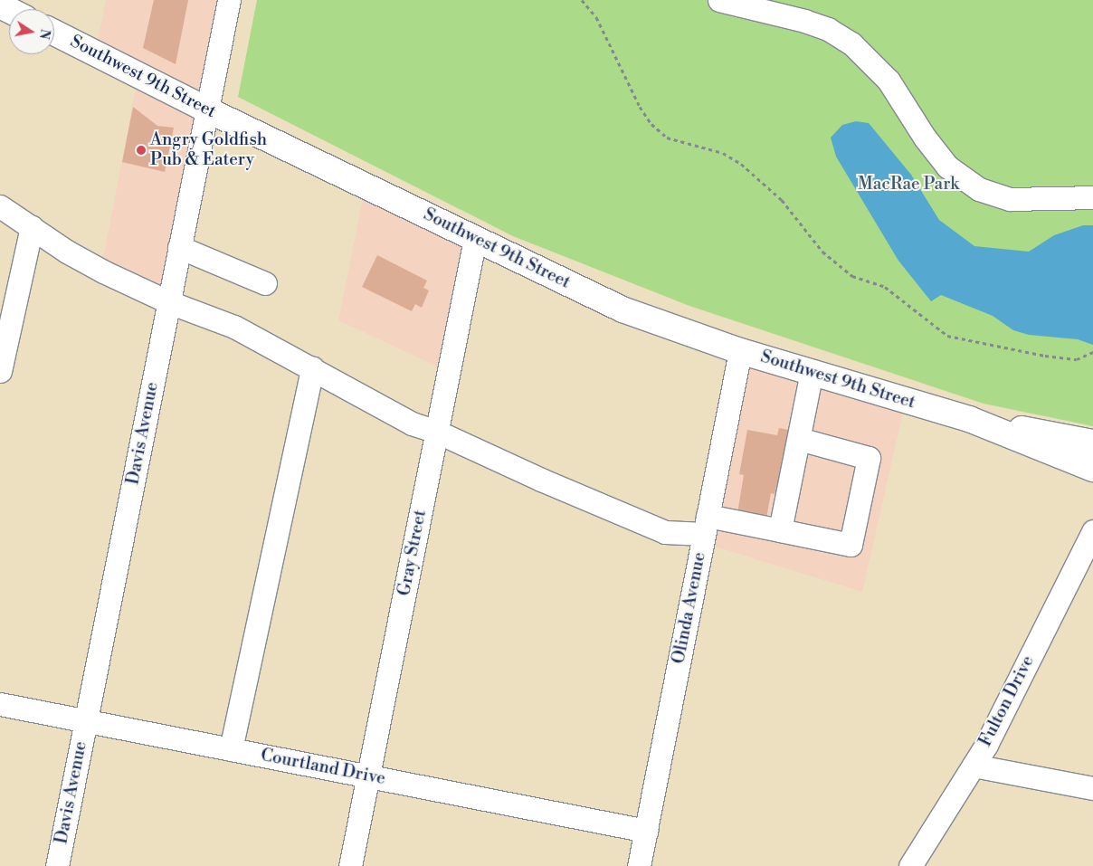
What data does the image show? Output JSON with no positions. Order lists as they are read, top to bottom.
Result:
{
  "streets": {
    "main road": ["Southwest 9th Street"],
    "street": [
      "Davis Avenue",
      "Gray Street",
      "Olinda Avenue",
      "Fulton Drive",
      "Courtland Drive"
    ]
  },
  "crossings": [
    ["Southwest 9th Street", "Davis Avenue"],
    ["Southwest 9th Street", "Gray Street"],
    ["Southwest 9th Street", "Olinda Avenue"],
    ["Davis Avenue", "Courtland Drive"],
    ["Gray Street", "Courtland Drive"],
    ["Olinda Avenue", "Courtland Drive"]
  ],
  "parks": ["MacRae Park"],
  "places": ["Angry Goldfish Pub & Eatery"],
  "north": "right"
}
